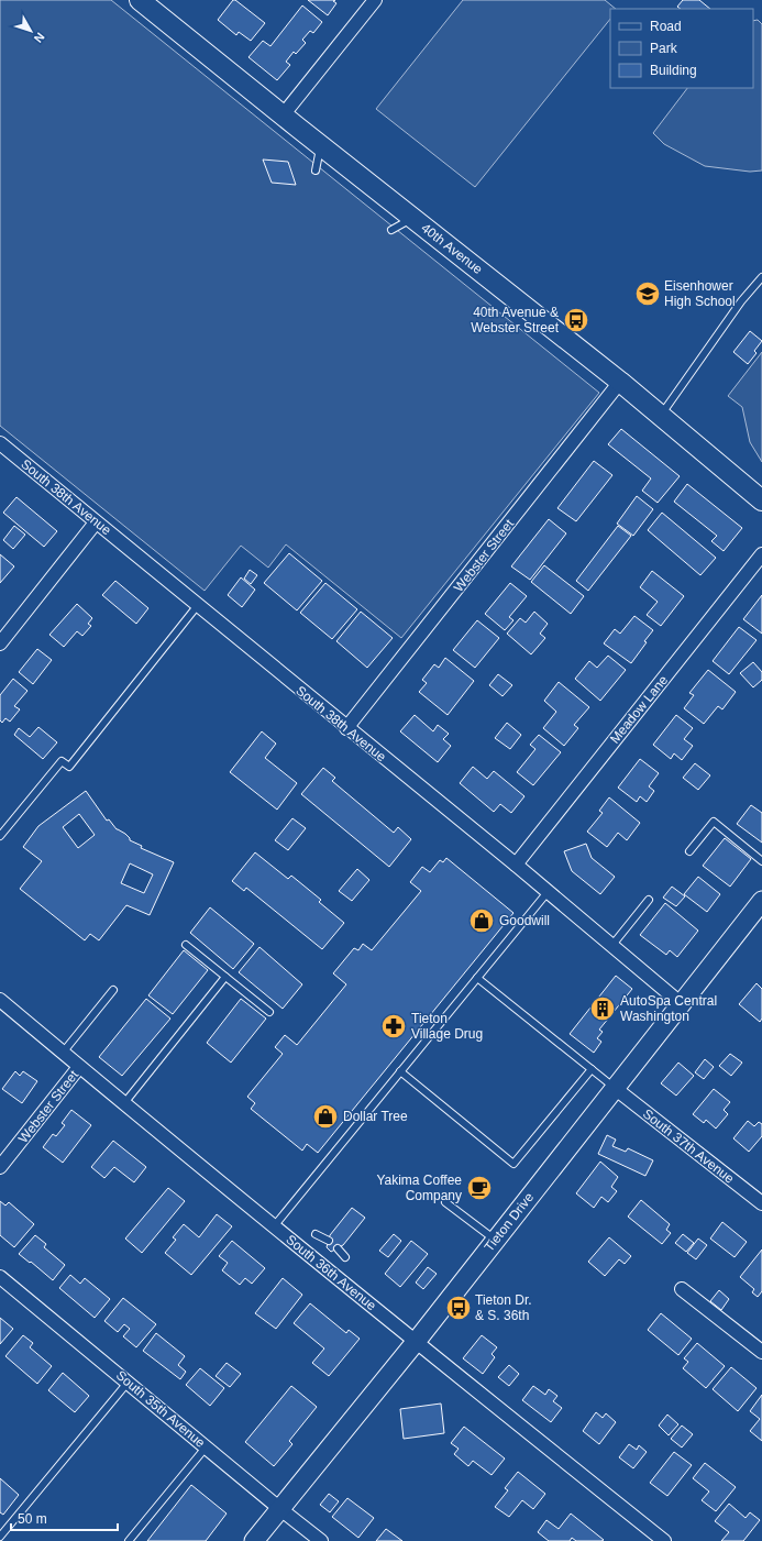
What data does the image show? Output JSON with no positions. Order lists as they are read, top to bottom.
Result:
{
  "streets": {
    "main road": ["40th Avenue", "Tieton Drive"],
    "street": [
      "South 38th Avenue",
      "Webster Street",
      "Meadow Lane",
      "South 37th Avenue",
      "South 36th Avenue",
      "South 35th Avenue"
    ]
  },
  "crossings": [
    ["40th Avenue", "Webster Street"],
    ["South 38th Avenue", "Webster Street"],
    ["South 38th Avenue", "Meadow Lane"],
    ["South 38th Avenue", "Tieton Drive"],
    ["Webster Street", "South 36th Avenue"],
    ["South 37th Avenue", "Tieton Drive"],
    ["Tieton Drive", "South 36th Avenue"],
    ["Tieton Drive", "South 35th Avenue"]
  ],
  "places": {
    "school or university": ["Eisenhower High School"],
    "bus stop": ["40th Avenue & Webster Street", "Tieton Dr. & S. 36th"],
    "shop": ["Goodwill", "Dollar Tree"],
    "building": ["AutoSpa Central Washington"],
    "pharmacy": ["Tieton Village Drug"],
    "cafe": ["Yakima Coffee Company"]
  },
  "legend": ["Road", "Park", "Building"],
  "scale_bar": "50 m",
  "north": "bottom right"
}
